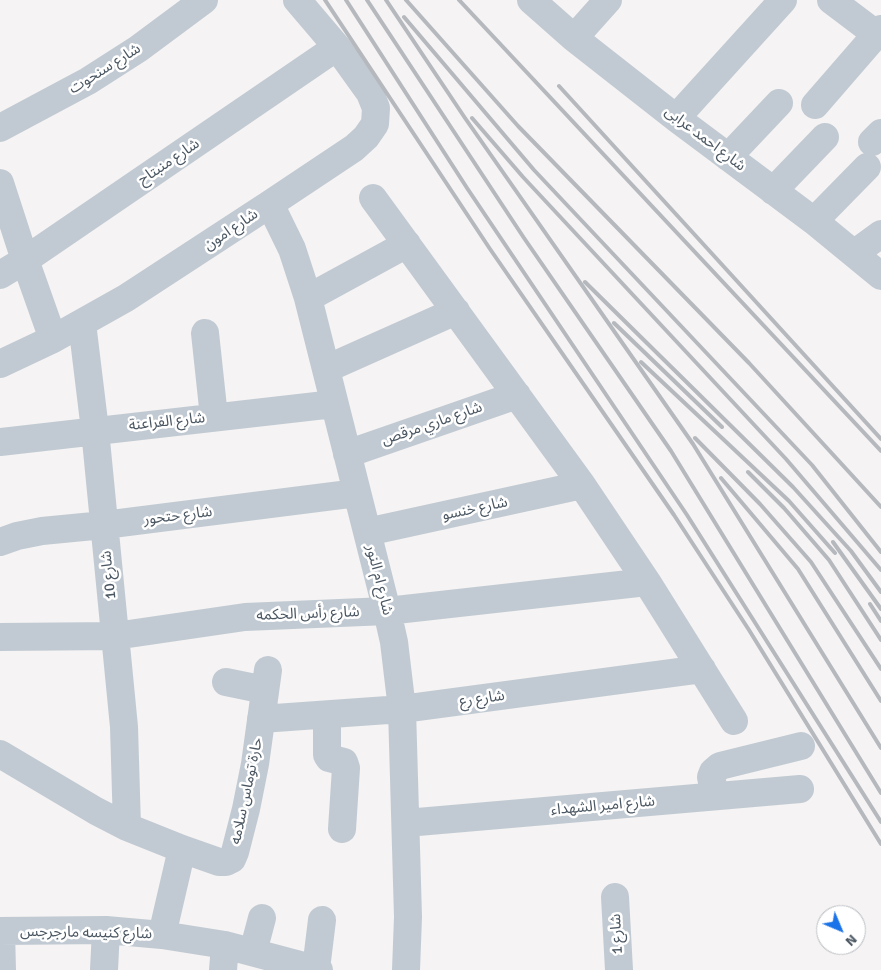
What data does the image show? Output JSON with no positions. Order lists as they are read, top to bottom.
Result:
{
  "streets": {
    "street": [
      "شارع سنحوت",
      "شارع احمد عرابى",
      "شارع منبتاح",
      "شارع امون",
      "شارع الفراعنة",
      "شارع ماري مرقص",
      "شارع خنسو",
      "شارع حتحور",
      "شارع 10",
      "شارع ام النور",
      "شارع رأس الحكمه",
      "شارع رع",
      "حارة توماس سلامه",
      "شارع امير الشهداء",
      "شارع كنيسه مارجرجس",
      "شارع 1"
    ]
  },
  "crossings": [
    ["شارع منبتاح", "شارع امون"],
    ["شارع امون", "شارع 10"],
    ["شارع امون", "شارع ام النور"],
    ["شارع الفراعنة", "شارع 10"],
    ["شارع الفراعنة", "شارع ام النور"],
    ["شارع ماري مرقص", "شارع ام النور"],
    ["شارع خنسو", "شارع ام النور"],
    ["شارع حتحور", "شارع 10"],
    ["شارع حتحور", "شارع ام النور"],
    ["شارع 10", "شارع رأس الحكمه"],
    ["شارع ام النور", "شارع رأس الحكمه"],
    ["شارع ام النور", "شارع رع"],
    ["شارع ام النور", "شارع امير الشهداء"],
    ["شارع رع", "حارة توماس سلامه"]
  ],
  "north": "bottom right"
}
